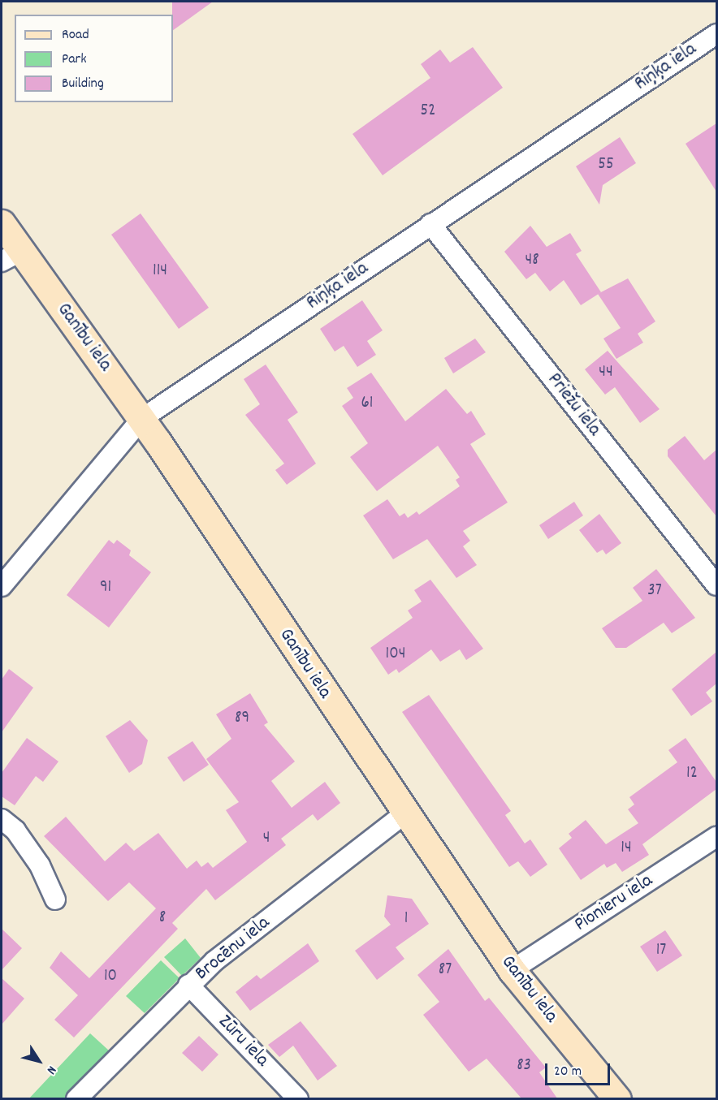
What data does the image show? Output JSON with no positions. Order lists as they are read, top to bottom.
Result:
{
  "streets": {
    "street": [
      "Riņķa iela",
      "Ganību iela",
      "Priežu iela",
      "Pionieru iela",
      "Brocēnu iela",
      "Zūru iela"
    ]
  },
  "crossings": [
    ["Riņķa iela", "Ganību iela"],
    ["Riņķa iela", "Priežu iela"],
    ["Ganību iela", "Pionieru iela"],
    ["Ganību iela", "Brocēnu iela"],
    ["Brocēnu iela", "Zūru iela"]
  ],
  "house_numbers": [
    "52",
    "55",
    "48",
    "114",
    "44",
    "61",
    "91",
    "37",
    "104",
    "89",
    "12",
    "4",
    "14",
    "8",
    "1",
    "17",
    "87",
    "10",
    "83"
  ],
  "legend": ["Road", "Park", "Building"],
  "scale_bar": "20 m",
  "north": "bottom right"
}
